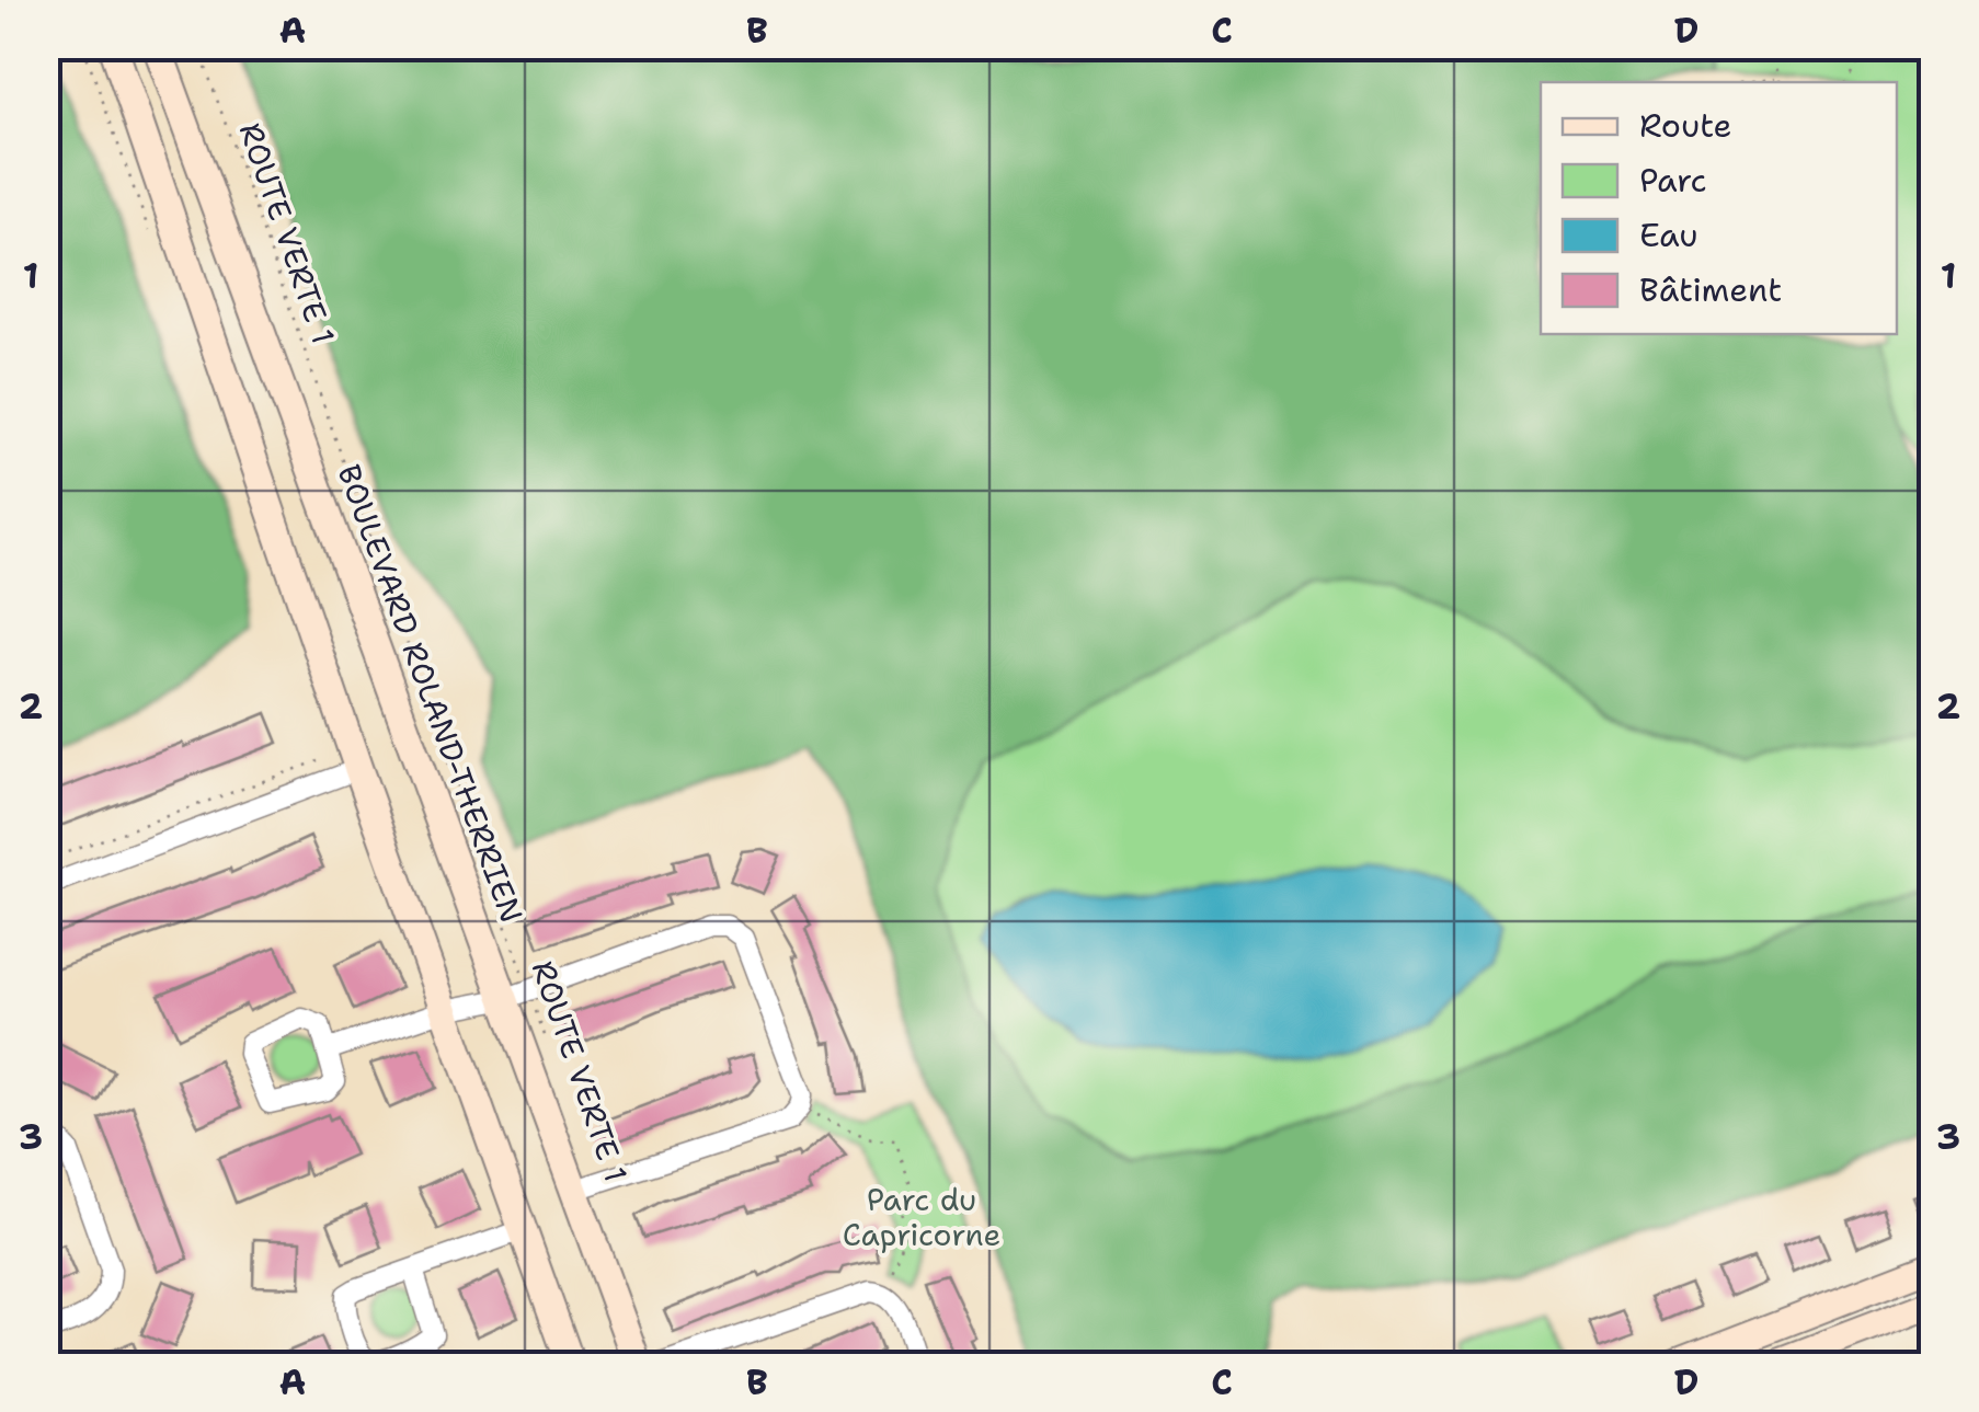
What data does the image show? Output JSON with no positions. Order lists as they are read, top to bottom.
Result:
{
  "streets": {
    "main road": ["BOULEVARD ROLAND-THERRIEN"],
    "path": ["ROUTE VERTE 1"]
  },
  "crossings": [
    ["ROUTE VERTE 1", "BOULEVARD ROLAND-THERRIEN"]
  ],
  "parks": ["Parc du Capricorne"],
  "legend": [
    "Route",
    "Parc",
    "Eau",
    "Bâtiment"
  ],
  "grid": {
    "columns": [
      "A",
      "B",
      "C",
      "D"
    ],
    "rows": ["1", "2", "3"]
  }
}
